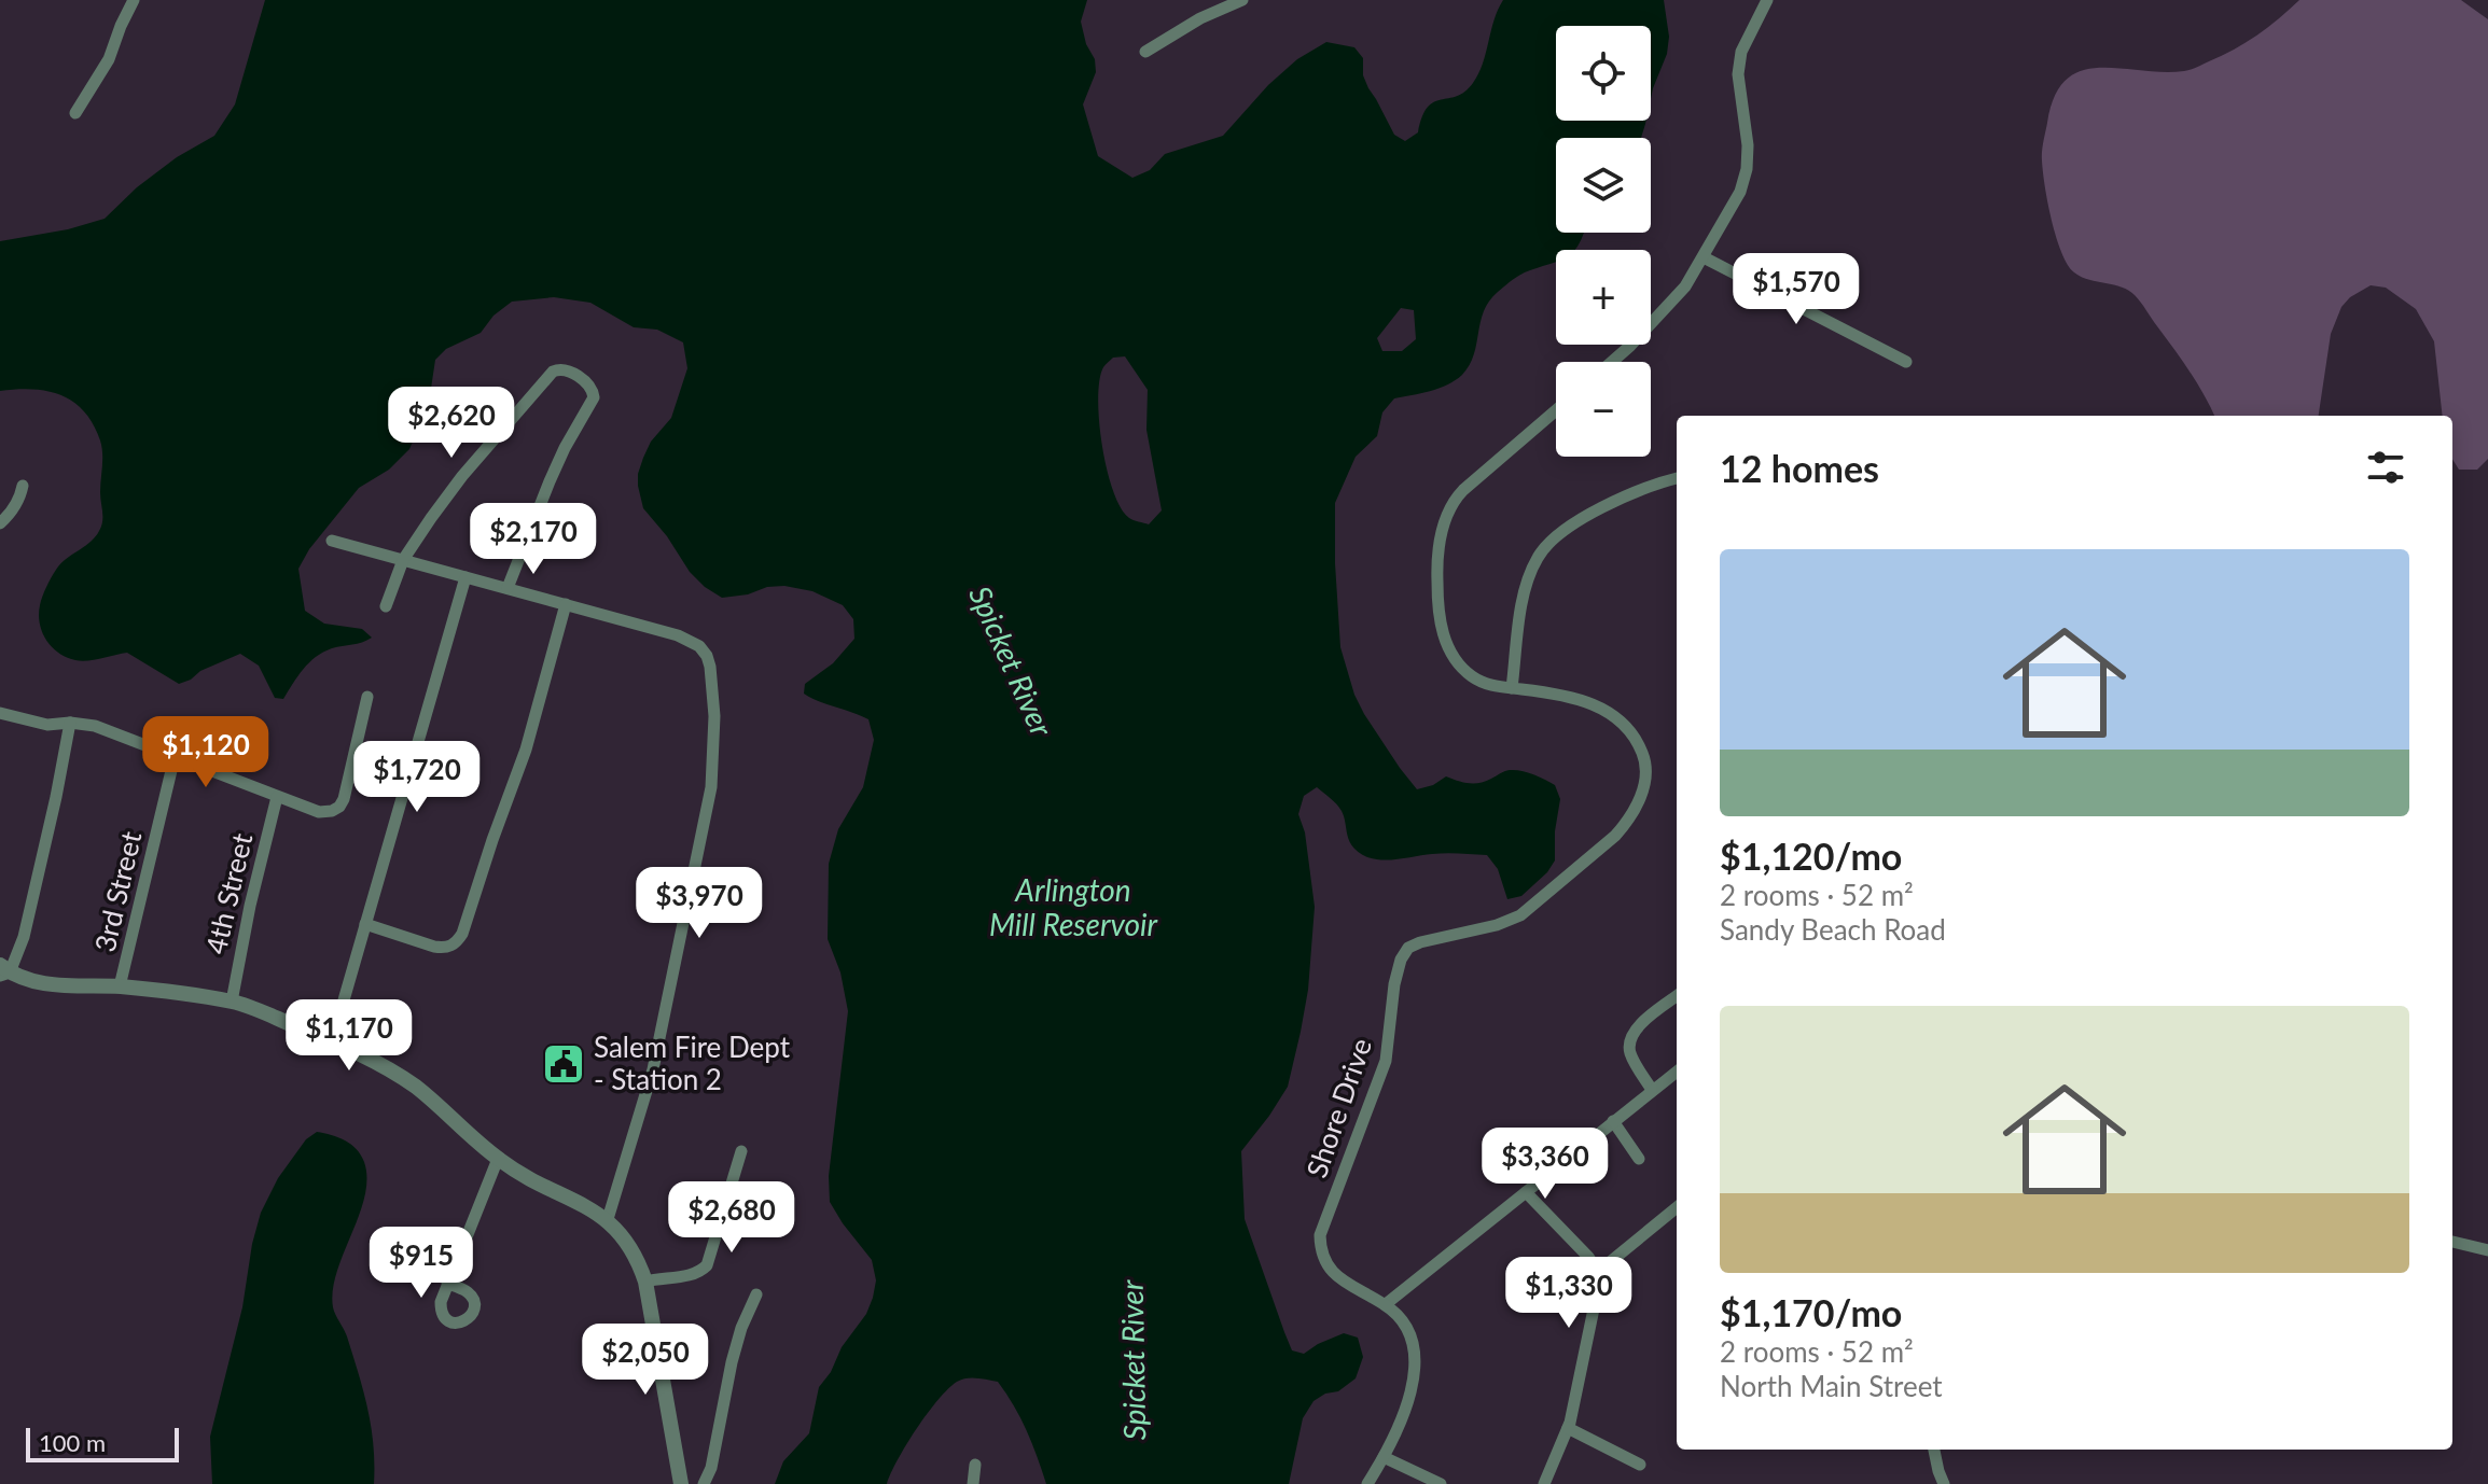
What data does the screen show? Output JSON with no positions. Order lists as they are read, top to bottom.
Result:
{
  "streets": {
    "street": ["3rd Street", "4th Street", "Shore Drive"]
  },
  "water": ["Spicket River", "Arlington Mill Reservoir"],
  "places": {
    "public building": ["Salem Fire Dept - Station 2"]
  },
  "scale_bar": "100 m",
  "page": {
    "map_buttons": ["+", "−"],
    "price": [
      "$1,570",
      "$2,620",
      "$2,170",
      "$1,120",
      "$1,720",
      "$3,970",
      "$1,170",
      "$3,360",
      "$2,680",
      "$915",
      "$1,330",
      "$2,050"
    ],
    "heading": "12 homes",
    "list": [
      {
        "name": "$1,120/mo",
        "note": "2 rooms · 52 m² · Sandy Beach Road"
      },
      {
        "name": "$1,170/mo",
        "note": "2 rooms · 52 m² · North Main Street"
      }
    ],
    "scale": "100 m"
  }
}
